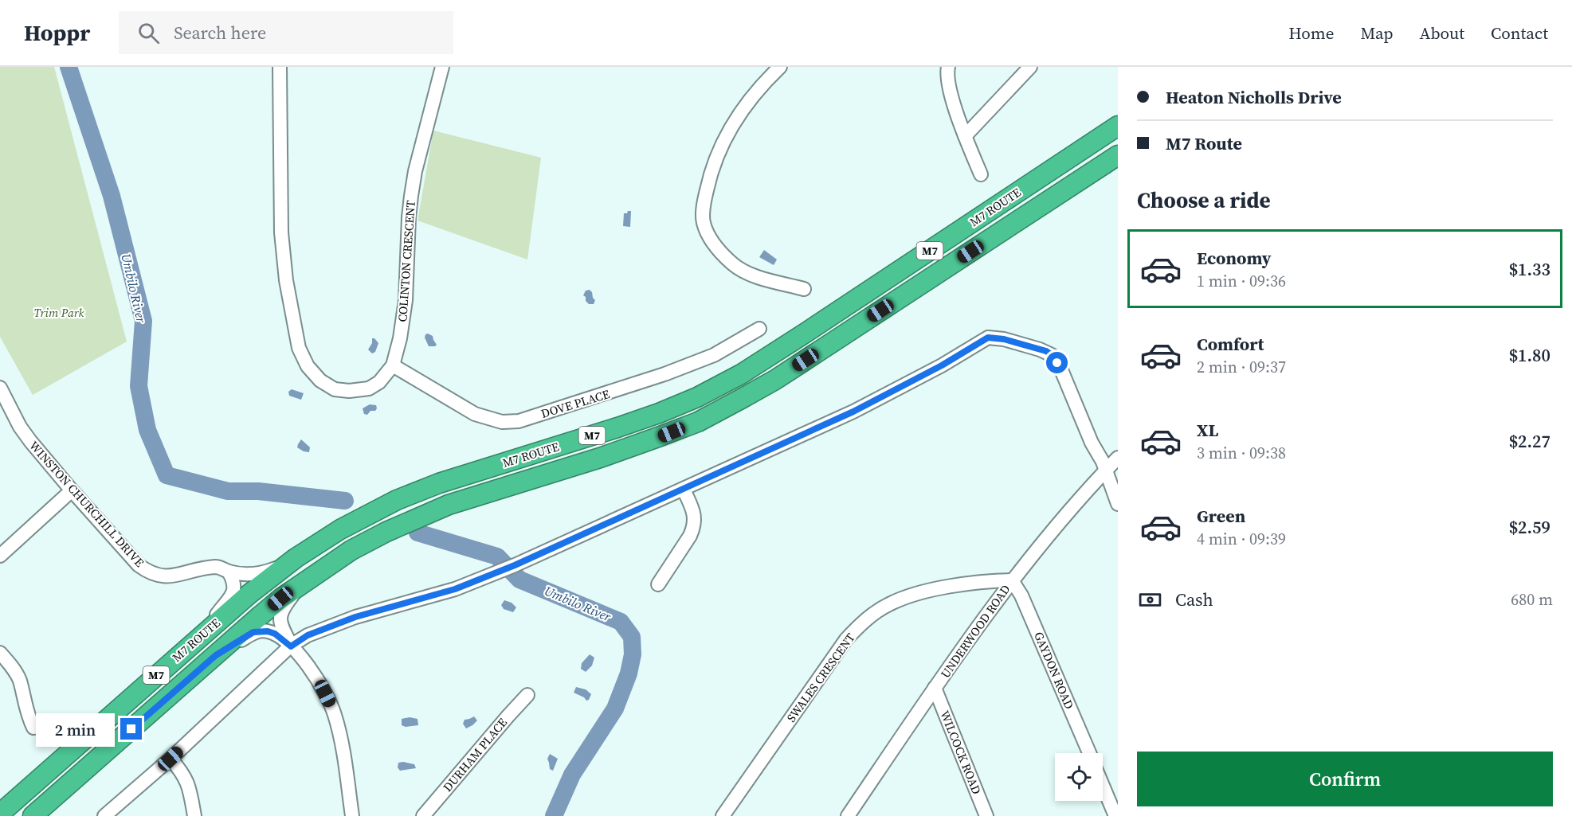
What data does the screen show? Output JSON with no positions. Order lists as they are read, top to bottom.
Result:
{
  "streets": {
    "highway": ["M7 ROUTE", "M7"],
    "street": [
      "COLINTON CRESCENT",
      "DOVE PLACE",
      "WINSTON CHURCHILL DRIVE",
      "UNDERWOOD ROAD",
      "GAYDON ROAD",
      "SWALES CRESCENT",
      "WILCOCK ROAD",
      "DURHAM PLACE"
    ]
  },
  "crossings": [
    ["M7 ROUTE", "WINSTON CHURCHILL DRIVE"],
    ["COLINTON CRESCENT", "DOVE PLACE"],
    ["UNDERWOOD ROAD", "GAYDON ROAD"],
    ["UNDERWOOD ROAD", "SWALES CRESCENT"],
    ["UNDERWOOD ROAD", "WILCOCK ROAD"],
    ["GAYDON ROAD", "SWALES CRESCENT"]
  ],
  "water": ["Umbilo River"],
  "parks": ["Trim Park"],
  "page": {
    "header": "Hoppr",
    "search": "Search here",
    "nav": [
      "Home",
      "Map",
      "About",
      "Contact"
    ],
    "banner": ["Heaton Nicholls Drive", "M7 Route"],
    "heading": "Choose a ride",
    "list": [
      {
        "name": "Economy",
        "note": "1 min · 09:36",
        "value": "$1.33"
      },
      {
        "name": "Comfort",
        "note": "2 min · 09:37",
        "value": "$1.80"
      },
      {
        "name": "XL",
        "note": "3 min · 09:38",
        "value": "$2.27"
      },
      {
        "name": "Green",
        "note": "4 min · 09:39",
        "value": "$2.59"
      }
    ],
    "pay": ["Cash", "680 m"],
    "bubble": "2 min",
    "buttons": "Confirm"
  }
}
